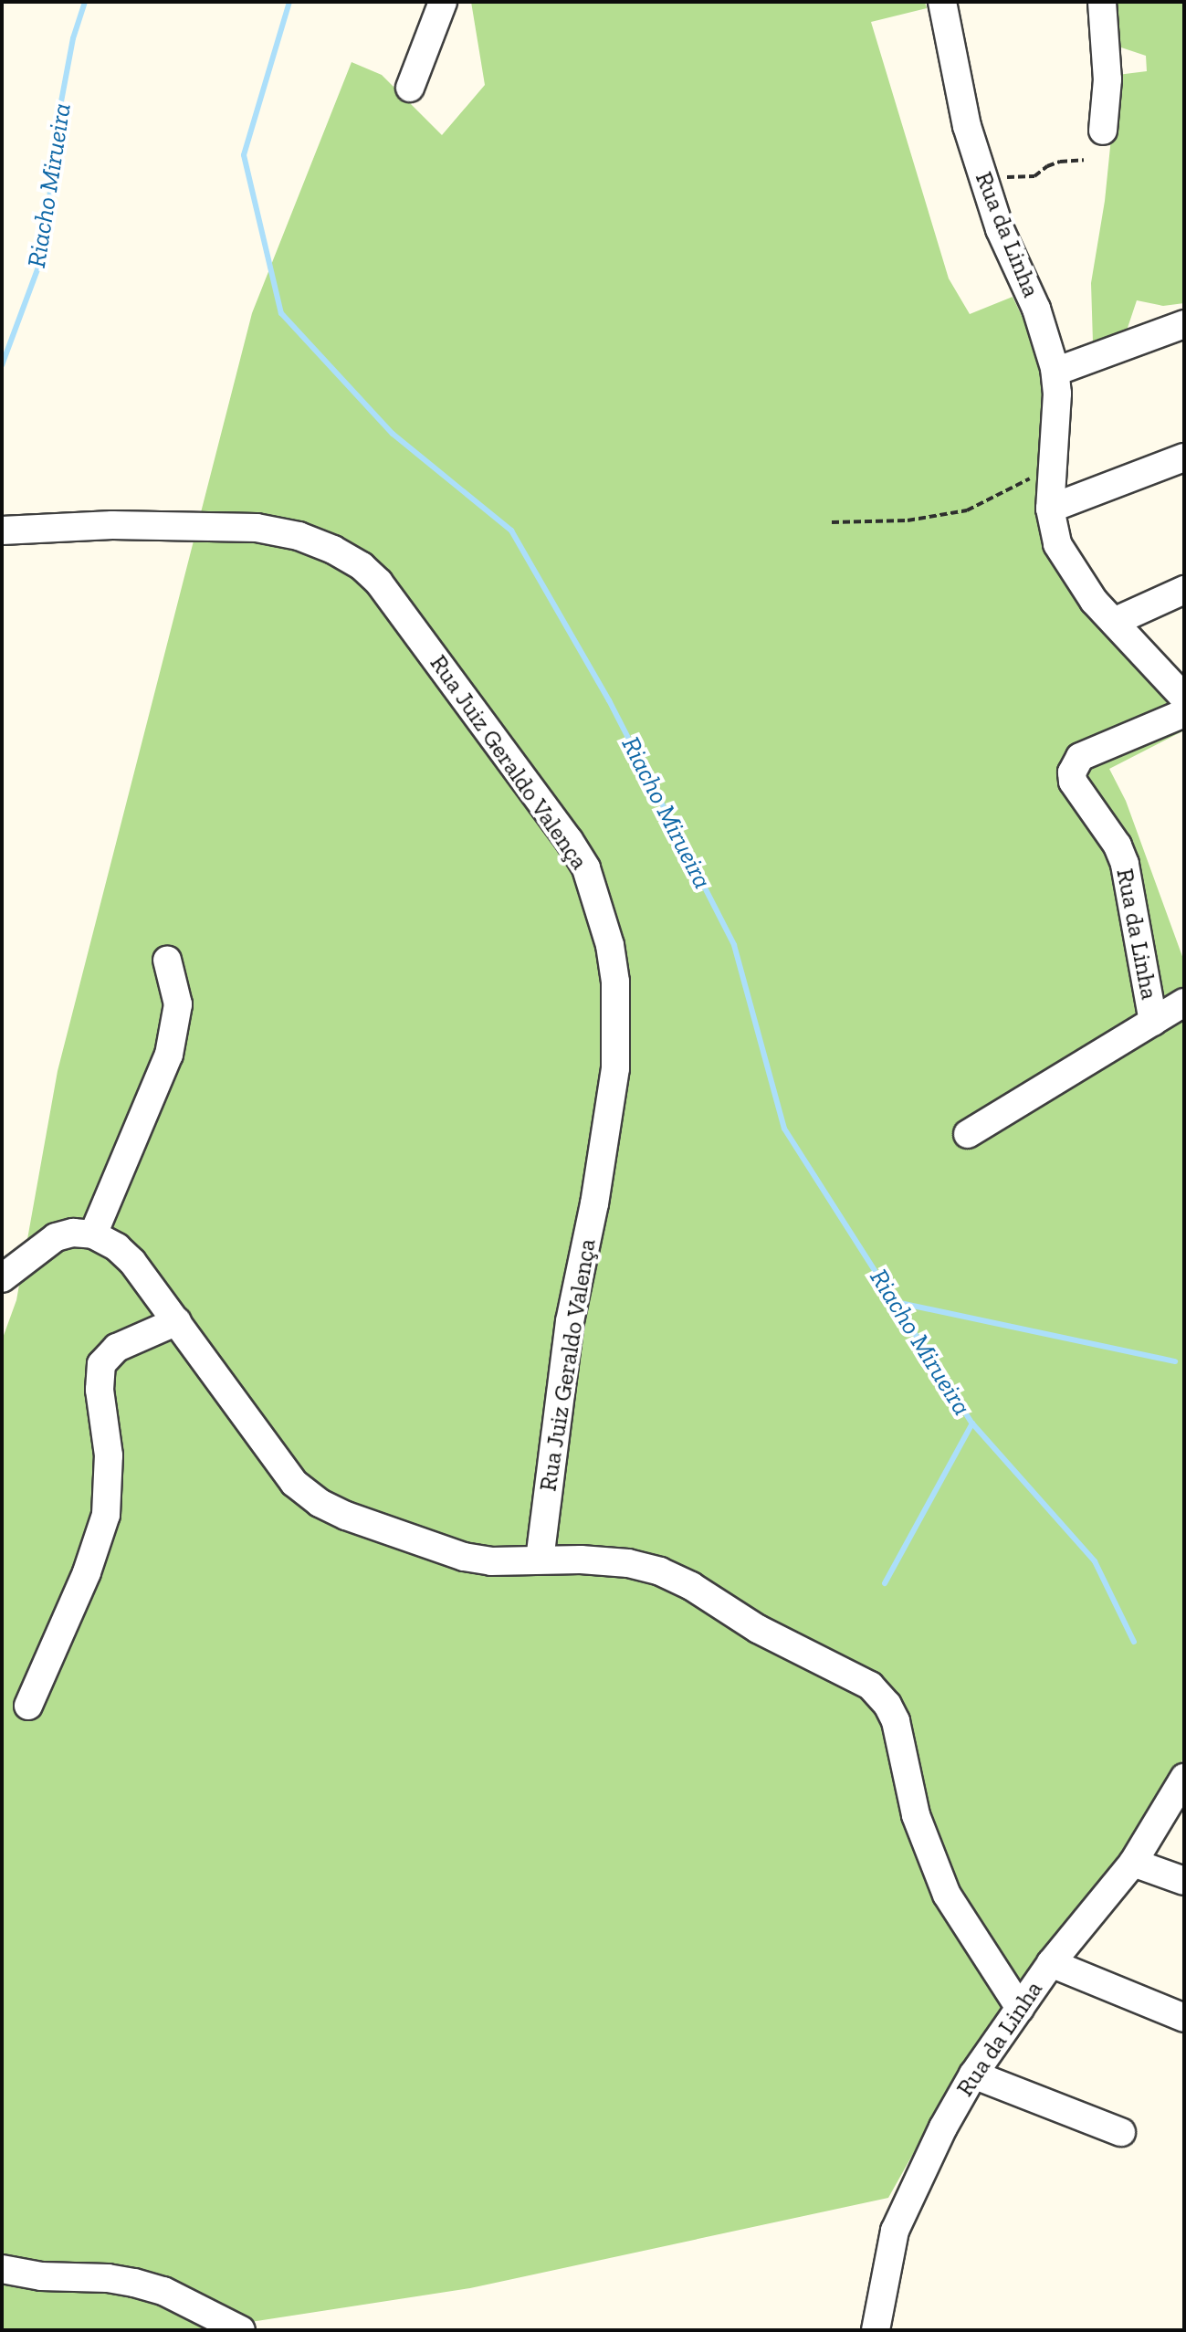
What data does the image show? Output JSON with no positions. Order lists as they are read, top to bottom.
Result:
{
  "streets": {
    "street": ["Rua da Linha", "Rua Juiz Geraldo Valença"]
  },
  "water": ["Riacho Mirueira"]
}
